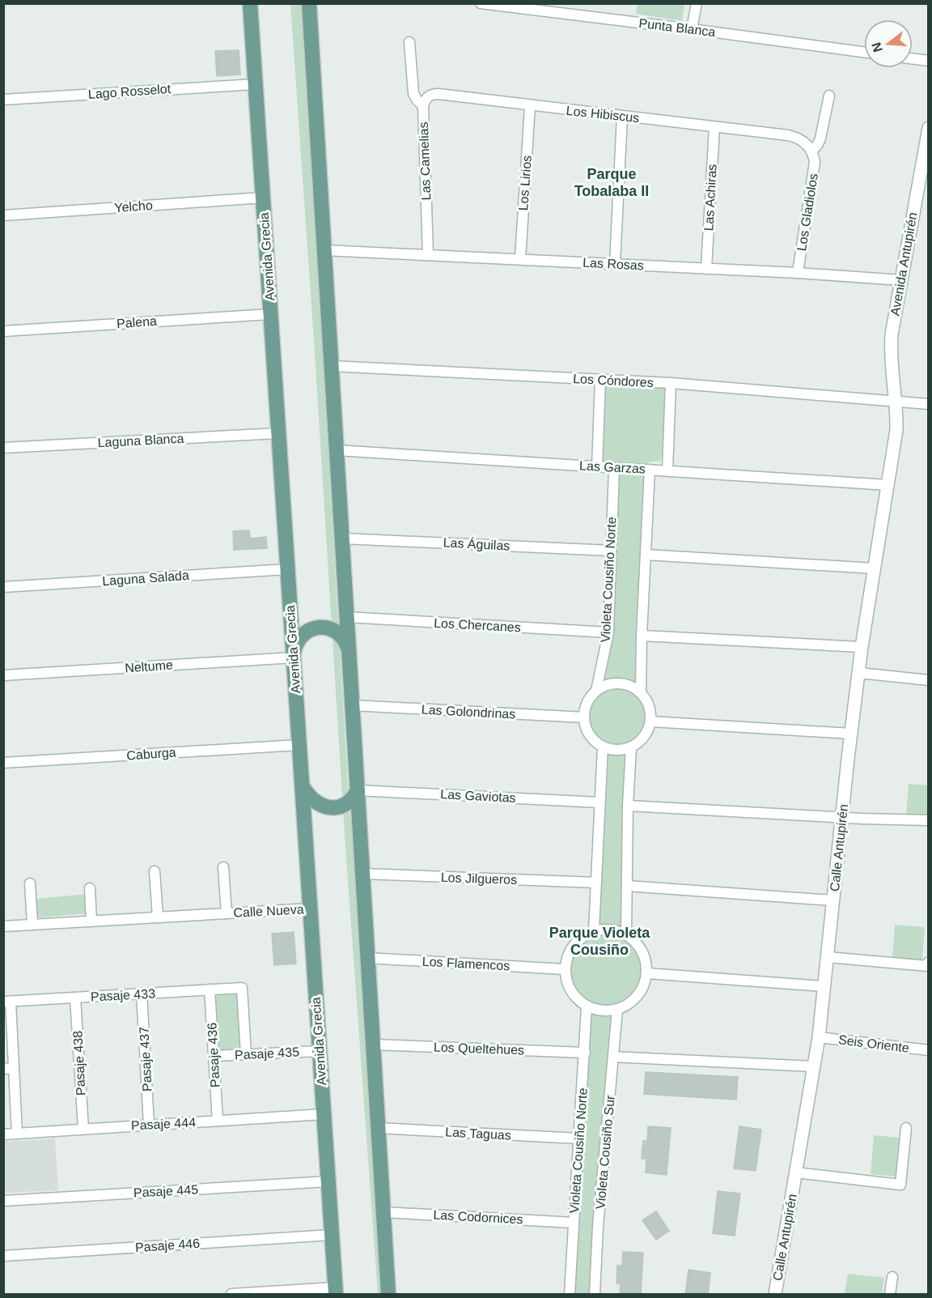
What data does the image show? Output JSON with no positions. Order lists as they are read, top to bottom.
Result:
{
  "streets": {
    "main road": ["Avenida Grecia"],
    "street": [
      "Punta Blanca",
      "Lago Rosselot",
      "Los Hibiscus",
      "Las Camelias",
      "Los Lirios",
      "Las Achiras",
      "Yelcho",
      "Los Gladiolos",
      "Las Rosas",
      "Avenida Antupirén",
      "Palena",
      "Los Cóndores",
      "Laguna Blanca",
      "Las Garzas",
      "Las Águilas",
      "Laguna Salada",
      "Violeta Cousiño Norte",
      "Los Chercanes",
      "Neltume",
      "Las Golondrinas",
      "Caburga",
      "Las Gaviotas",
      "Calle Antupirén",
      "Los Jilgueros",
      "Calle Nueva",
      "Los Flamencos",
      "Pasaje 433",
      "Seis Oriente",
      "Los Queltehues",
      "Pasaje 435",
      "Pasaje 436",
      "Pasaje 437",
      "Pasaje 438",
      "Pasaje 444",
      "Las Taguas",
      "Violeta Cousiño Sur",
      "Pasaje 445",
      "Las Codornices",
      "Pasaje 446"
    ]
  },
  "crossings": [
    ["Lago Rosselot", "Avenida Grecia"],
    ["Los Hibiscus", "Las Camelias"],
    ["Los Hibiscus", "Los Lirios"],
    ["Los Hibiscus", "Las Achiras"],
    ["Los Hibiscus", "Los Gladiolos"],
    ["Las Camelias", "Las Rosas"],
    ["Los Lirios", "Las Rosas"],
    ["Las Achiras", "Las Rosas"],
    ["Yelcho", "Avenida Grecia"],
    ["Los Gladiolos", "Las Rosas"],
    ["Avenida Grecia", "Palena"],
    ["Avenida Grecia", "Laguna Blanca"],
    ["Avenida Grecia", "Laguna Salada"],
    ["Avenida Grecia", "Neltume"],
    ["Avenida Grecia", "Caburga"],
    ["Avenida Grecia", "Calle Nueva"],
    ["Avenida Grecia", "Pasaje 435"],
    ["Avenida Grecia", "Pasaje 444"],
    ["Avenida Grecia", "Pasaje 445"],
    ["Avenida Grecia", "Pasaje 446"],
    ["Las Rosas", "Avenida Antupirén"],
    ["Avenida Antupirén", "Los Cóndores"],
    ["Avenida Antupirén", "Calle Antupirén"],
    ["Los Cóndores", "Calle Antupirén"],
    ["Las Garzas", "Violeta Cousiño Norte"],
    ["Las Garzas", "Calle Antupirén"],
    ["Las Águilas", "Violeta Cousiño Norte"],
    ["Violeta Cousiño Norte", "Los Chercanes"],
    ["Violeta Cousiño Norte", "Las Golondrinas"],
    ["Violeta Cousiño Norte", "Los Flamencos"],
    ["Violeta Cousiño Norte", "Los Queltehues"],
    ["Violeta Cousiño Norte", "Las Taguas"],
    ["Violeta Cousiño Norte", "Violeta Cousiño Sur"],
    ["Violeta Cousiño Norte", "Las Codornices"],
    ["Calle Antupirén", "Seis Oriente"],
    ["Los Flamencos", "Violeta Cousiño Sur"],
    ["Pasaje 433", "Pasaje 435"],
    ["Pasaje 433", "Pasaje 436"],
    ["Pasaje 433", "Pasaje 437"],
    ["Pasaje 433", "Pasaje 438"],
    ["Pasaje 435", "Pasaje 436"],
    ["Pasaje 436", "Pasaje 444"],
    ["Pasaje 437", "Pasaje 444"],
    ["Pasaje 438", "Pasaje 444"]
  ],
  "districts": ["Parque Tobalaba II", "Parque Violeta Cousiño"],
  "north": "left"
}
